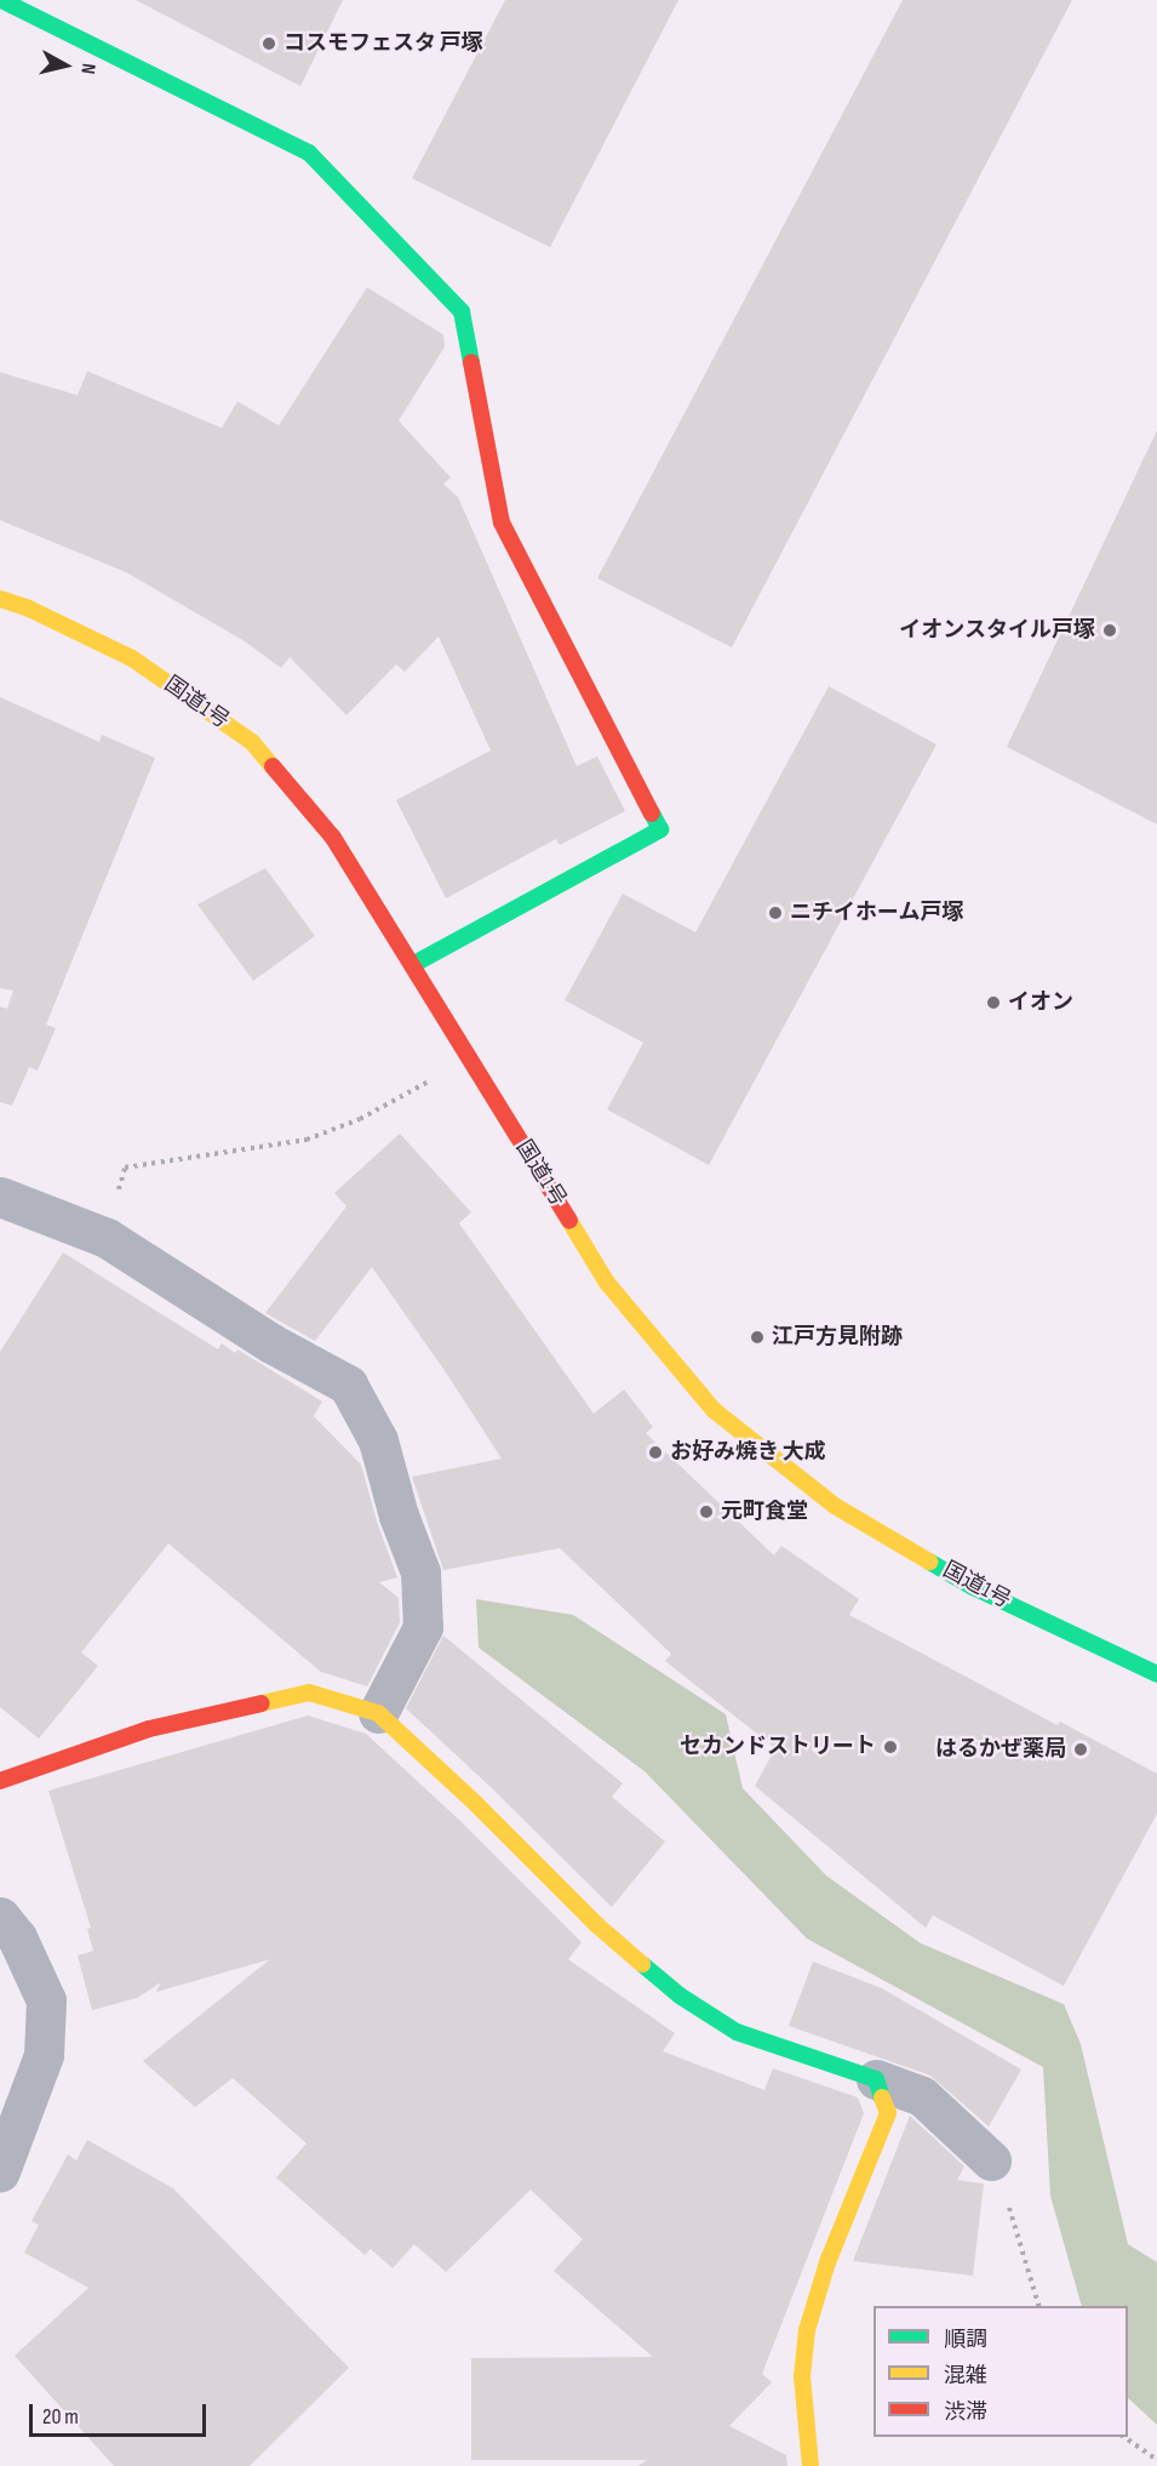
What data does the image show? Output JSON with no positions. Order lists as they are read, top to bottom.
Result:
{
  "streets": {
    "main road": ["国道1号"]
  },
  "places": [
    "コスモフェスタ 戸塚",
    "イオンスタイル戸塚",
    "ニチイホーム戸塚",
    "イオン",
    "江戸方見附跡",
    "お好み焼き 大成",
    "元町食堂",
    "セカンドストリート",
    "はるかぜ薬局"
  ],
  "legend": ["順調", "混雑", "渋滞"],
  "scale_bar": "20 m",
  "north": "right"
}
